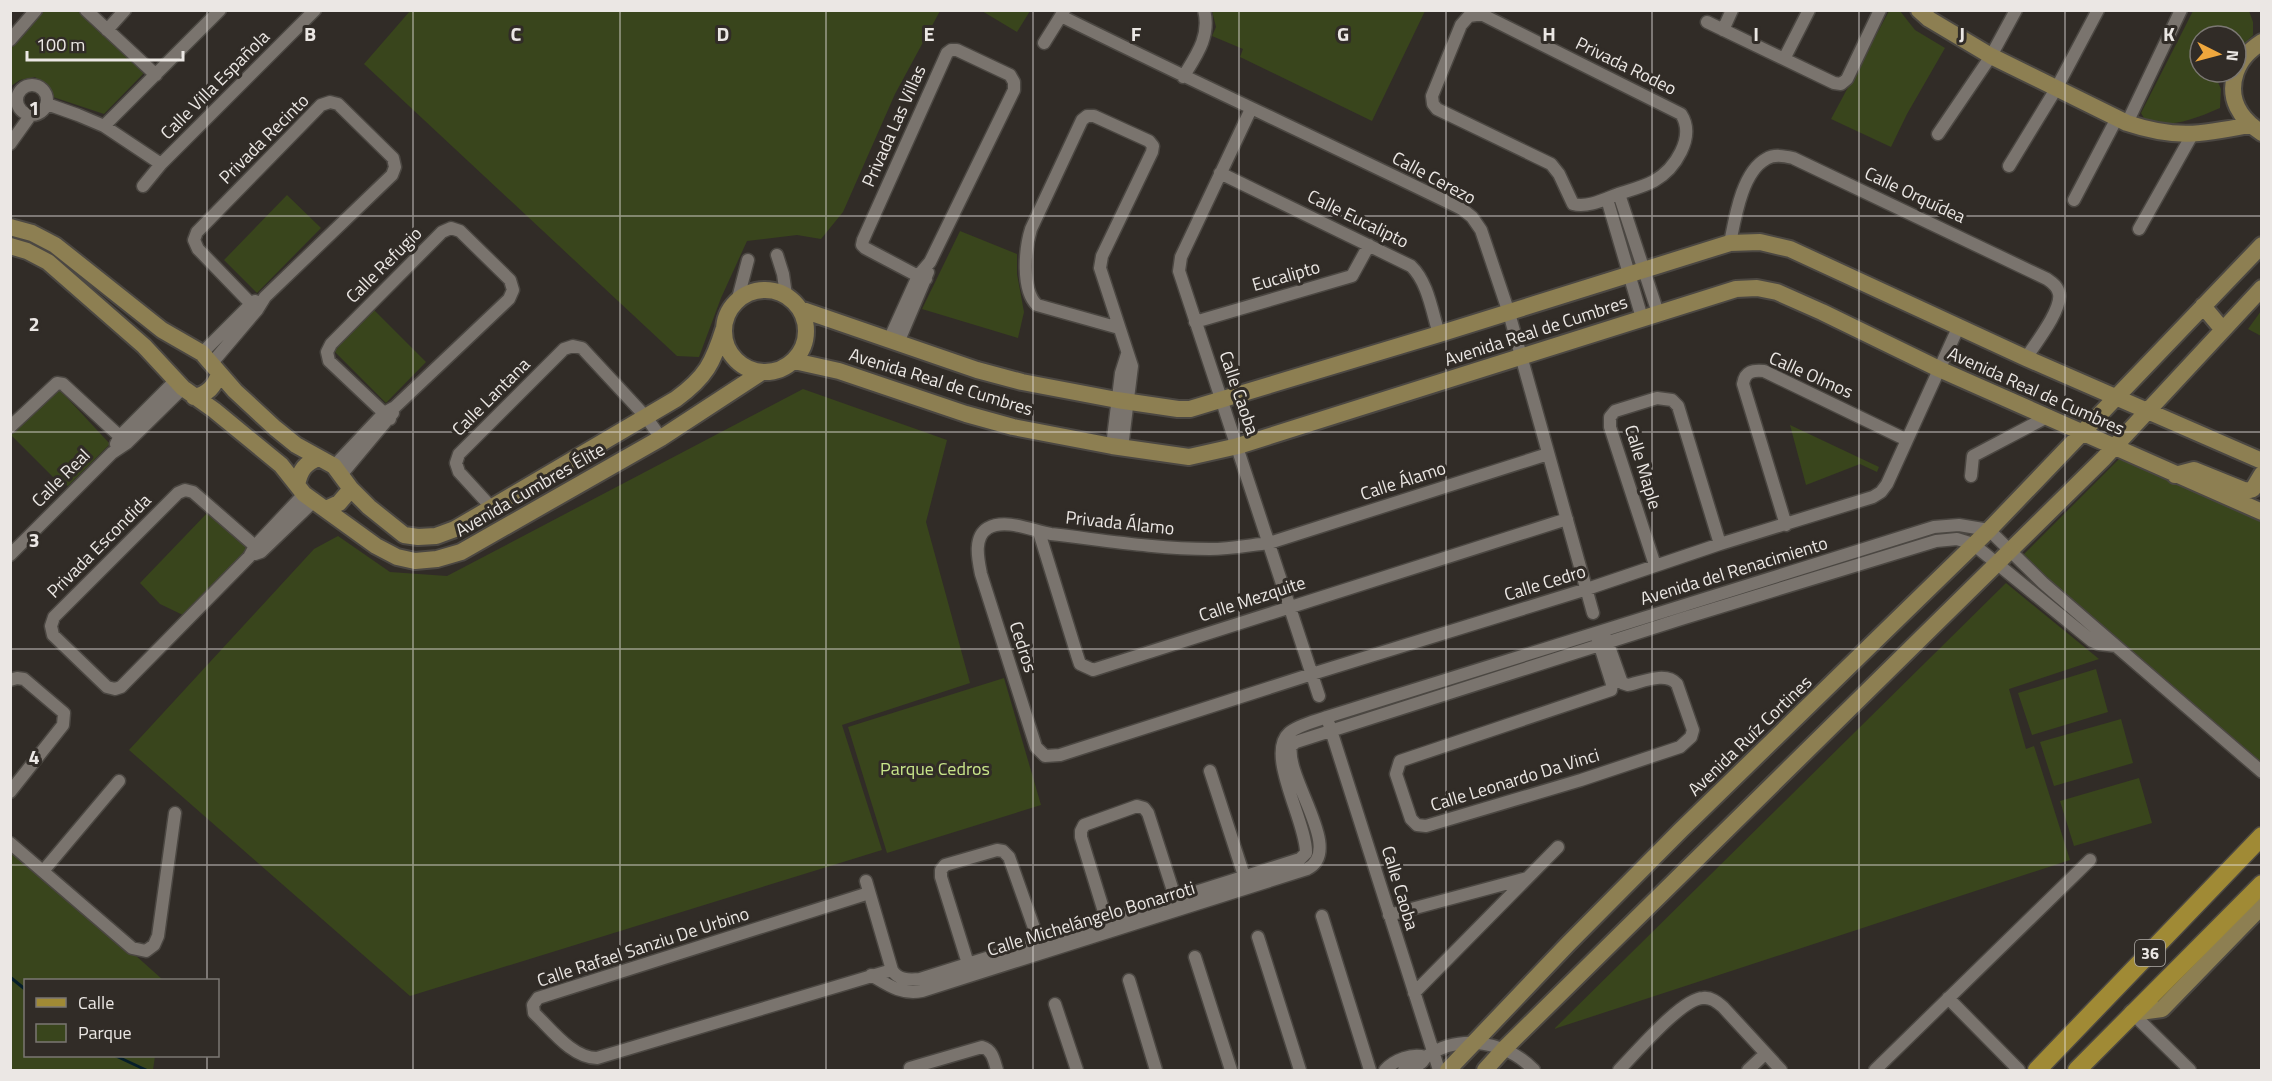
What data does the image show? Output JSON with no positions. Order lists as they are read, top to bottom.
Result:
{
  "streets": {
    "main road": ["36"],
    "street": [
      "Privada Rodeo",
      "Calle Villa Española",
      "Privada Las Villas",
      "Privada Recinto",
      "Calle Cerezo",
      "Calle Orquídea",
      "Calle Eucalipto",
      "Calle Refugio",
      "Eucalipto",
      "Avenida Real de Cumbres",
      "Calle Olmos",
      "Calle Caoba",
      "Calle Lantana",
      "Calle Maple",
      "Calle Real",
      "Calle Álamo",
      "Avenida Cumbres Élite",
      "Privada Álamo",
      "Privada Escondida",
      "Avenida del Renacimiento",
      "Calle Cedro",
      "Calle Mezquite",
      "Cedros",
      "Avenida Ruíz Cortines",
      "Calle Leonardo Da Vinci",
      "Calle Michelángelo Bonarroti",
      "Calle Rafael Sanziu De Urbino"
    ]
  },
  "crossings": [
    ["Privada Las Villas", "Avenida Real de Cumbres"],
    ["Calle Cerezo", "Avenida Real de Cumbres"],
    ["Calle Cerezo", "Calle Caoba"],
    ["Calle Cerezo", "Calle Álamo"],
    ["Calle Cerezo", "Calle Cedro"],
    ["Calle Cerezo", "Calle Mezquite"],
    ["Calle Orquídea", "Avenida Real de Cumbres"],
    ["Calle Eucalipto", "Eucalipto"],
    ["Calle Eucalipto", "Avenida Real de Cumbres"],
    ["Calle Eucalipto", "Calle Caoba"],
    ["Calle Refugio", "Avenida Cumbres Élite"],
    ["Calle Refugio", "Privada Escondida"],
    ["Eucalipto", "Calle Caoba"],
    ["Avenida Real de Cumbres", "Calle Caoba"],
    ["Avenida Real de Cumbres", "Avenida Cumbres Élite"],
    ["Avenida Real de Cumbres", "Calle Cedro"],
    ["Avenida Real de Cumbres", "Avenida Ruíz Cortines"],
    ["Calle Olmos", "Calle Cedro"],
    ["Calle Caoba", "Calle Álamo"],
    ["Calle Caoba", "Privada Álamo"],
    ["Calle Caoba", "Avenida del Renacimiento"],
    ["Calle Caoba", "Calle Cedro"],
    ["Calle Caoba", "Calle Mezquite"],
    ["Calle Lantana", "Avenida Cumbres Élite"],
    ["Calle Maple", "Calle Cedro"],
    ["Calle Real", "Avenida Cumbres Élite"],
    ["Calle Álamo", "Privada Álamo"],
    ["Avenida Cumbres Élite", "Privada Escondida"],
    ["Privada Álamo", "Calle Mezquite"],
    ["Privada Álamo", "Cedros"],
    ["Avenida del Renacimiento", "Avenida Ruíz Cortines"],
    ["Avenida del Renacimiento", "Calle Leonardo Da Vinci"],
    ["Calle Cedro", "Cedros"],
    ["Calle Michelángelo Bonarroti", "Calle Rafael Sanziu De Urbino"]
  ],
  "parks": ["Parque Cedros"],
  "legend": ["Calle", "Parque"],
  "scale_bar": "100 m",
  "north": "right",
  "grid": {
    "columns": [
      "B",
      "C",
      "D",
      "E",
      "F",
      "G",
      "H",
      "I",
      "J",
      "K"
    ],
    "rows": [
      "1",
      "2",
      "3",
      "4"
    ]
  }
}
